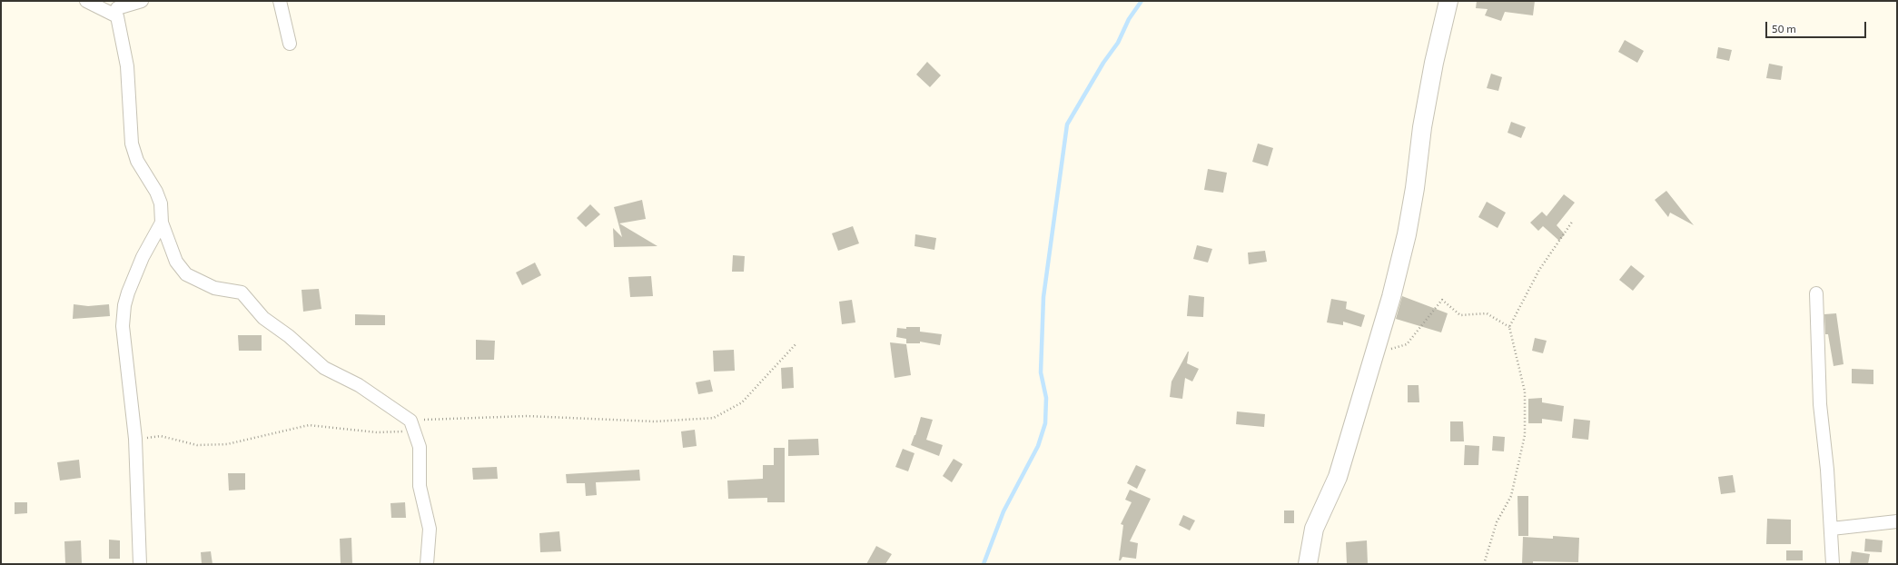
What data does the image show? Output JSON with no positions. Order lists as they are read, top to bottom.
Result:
{
  "scale_bar": "50 m"
}
